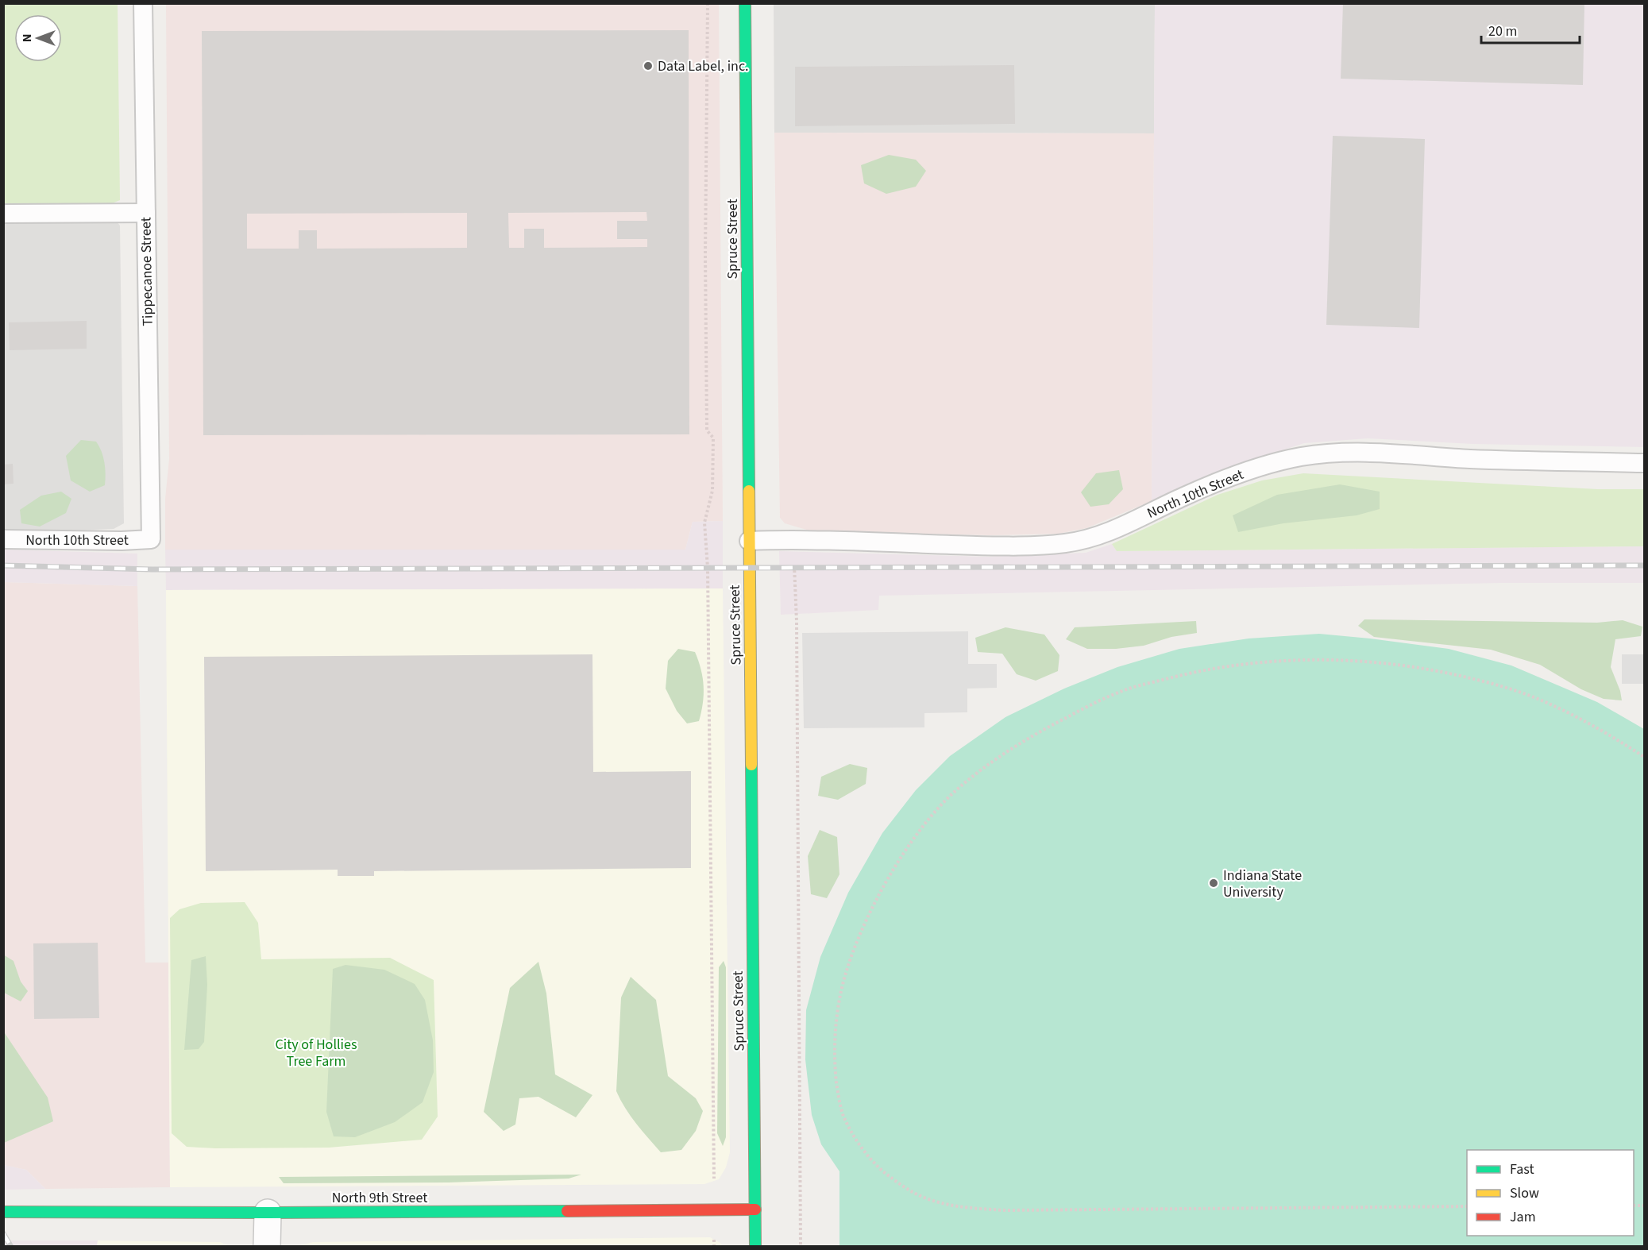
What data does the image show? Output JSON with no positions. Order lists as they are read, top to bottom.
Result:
{
  "streets": {
    "street": ["Spruce Street", "North 9th Street"],
    "lane": ["Tippecanoe Street", "North 10th Street"]
  },
  "crossings": [
    ["Spruce Street", "North 10th Street"],
    ["Spruce Street", "North 9th Street"],
    ["Tippecanoe Street", "North 10th Street"]
  ],
  "parks": ["City of Hollies Tree Farm"],
  "places": ["Data Label, inc.", "Indiana State University"],
  "legend": ["Fast", "Slow", "Jam"],
  "scale_bar": "20 m",
  "north": "left"
}
